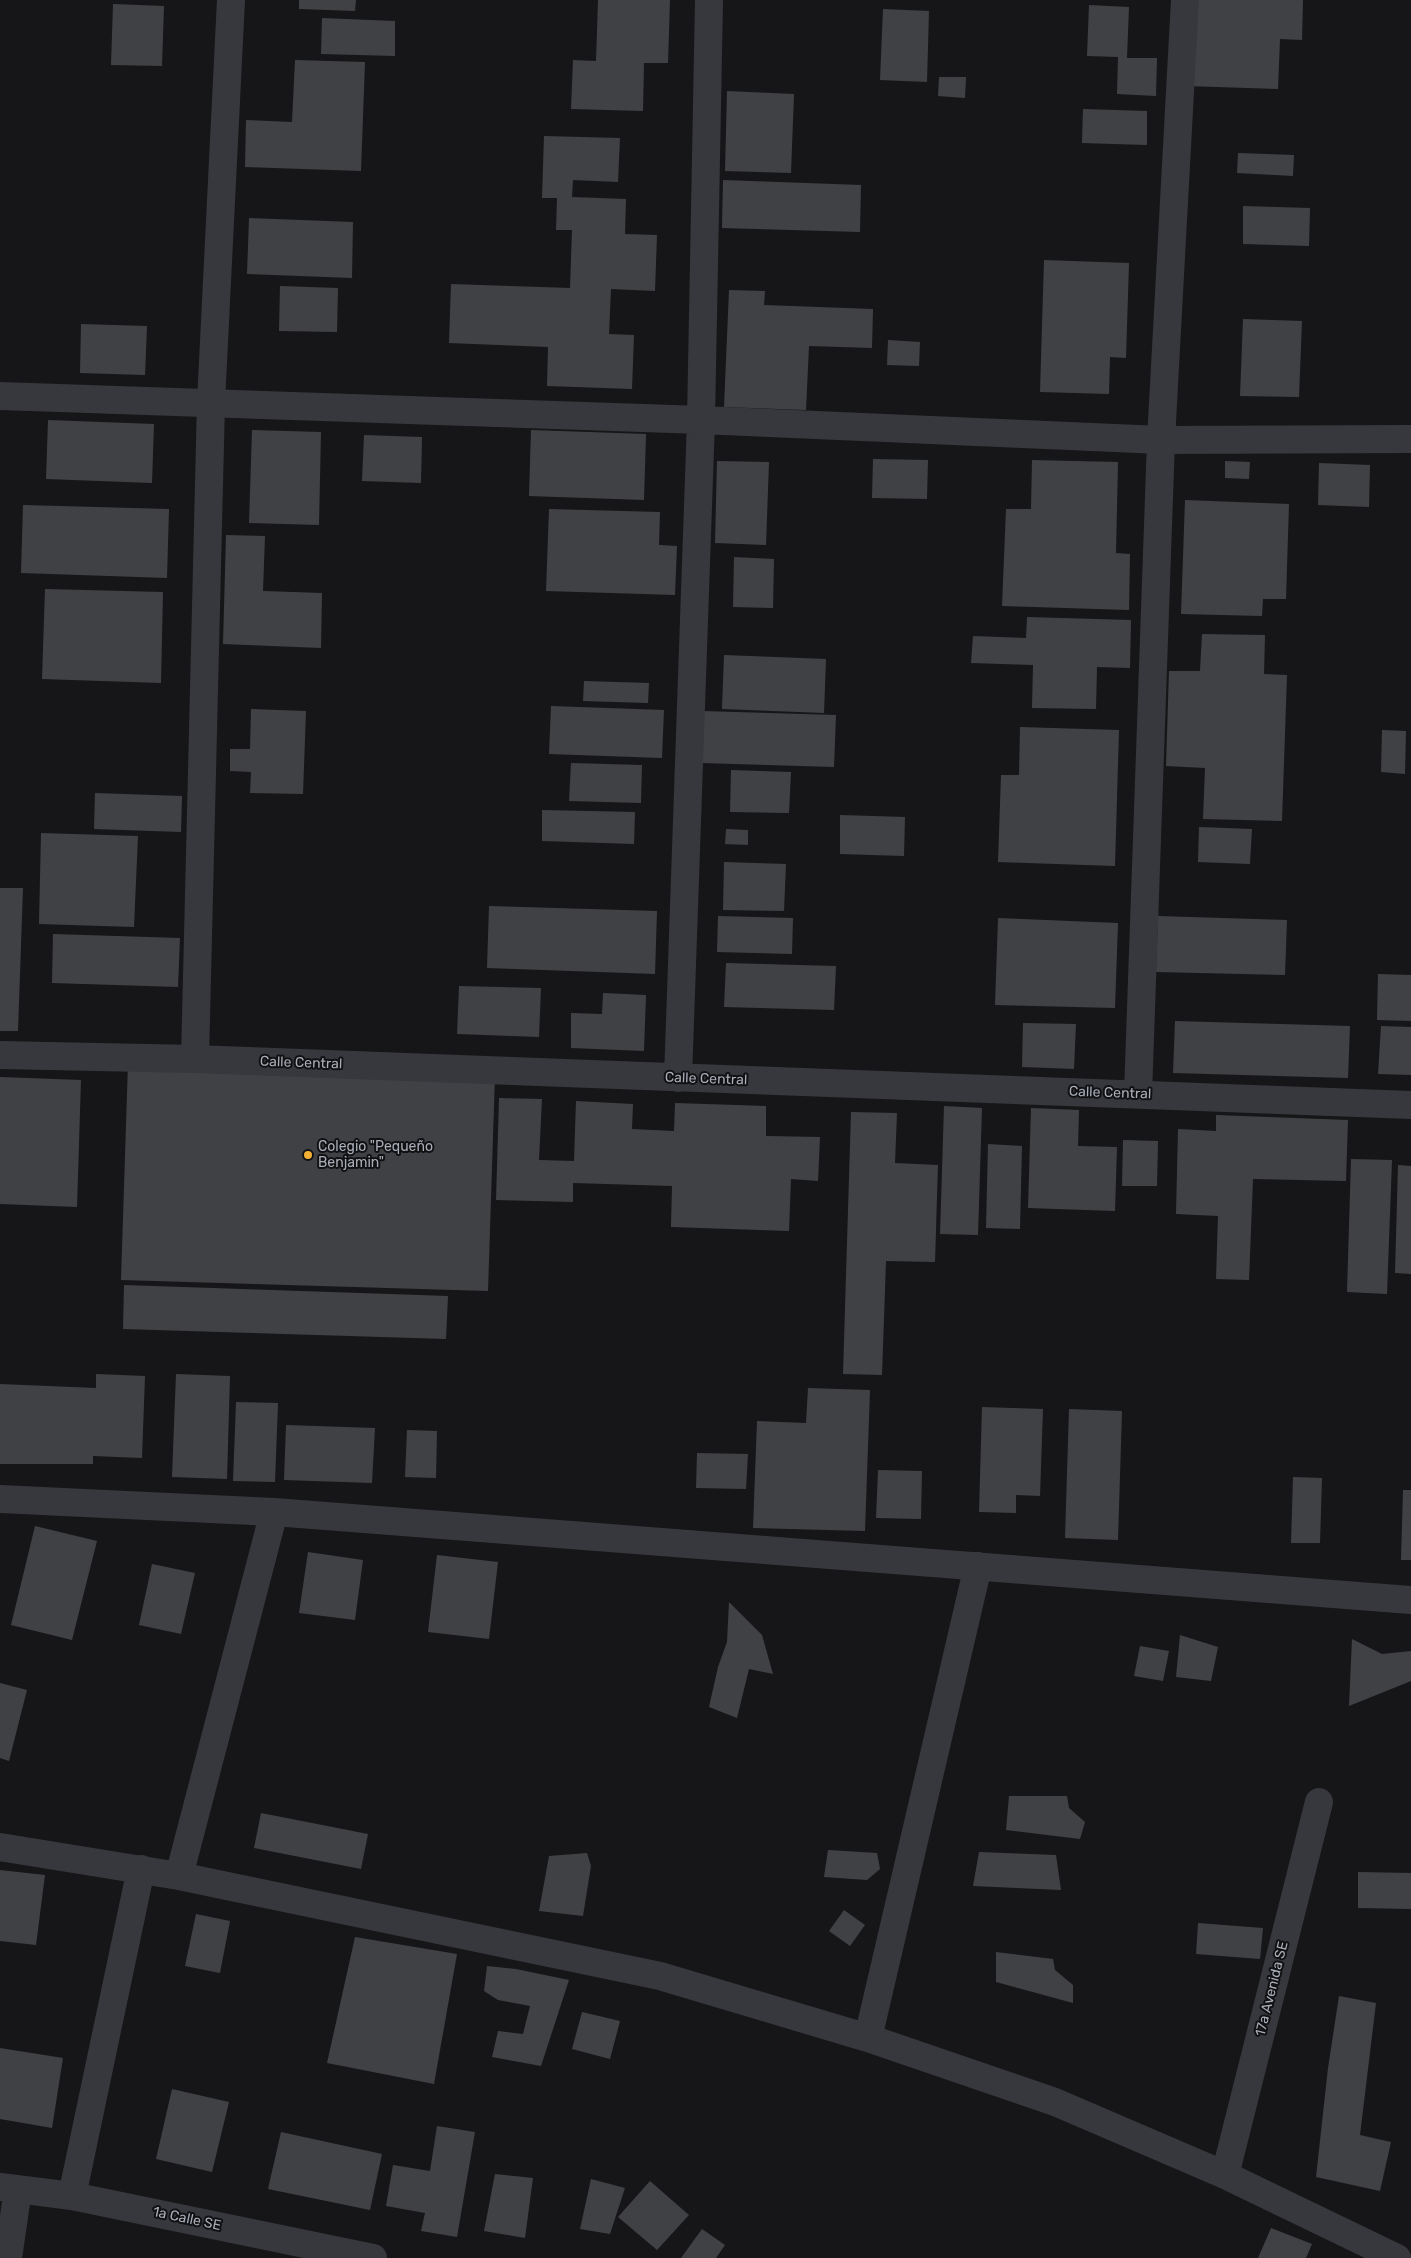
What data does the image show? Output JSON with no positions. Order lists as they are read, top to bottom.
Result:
{
  "streets": {
    "street": ["Calle Central", "17a Avenida SE", "1a Calle SE"]
  },
  "places": ["Colegio \"Pequeño Benjamin\""]
}
